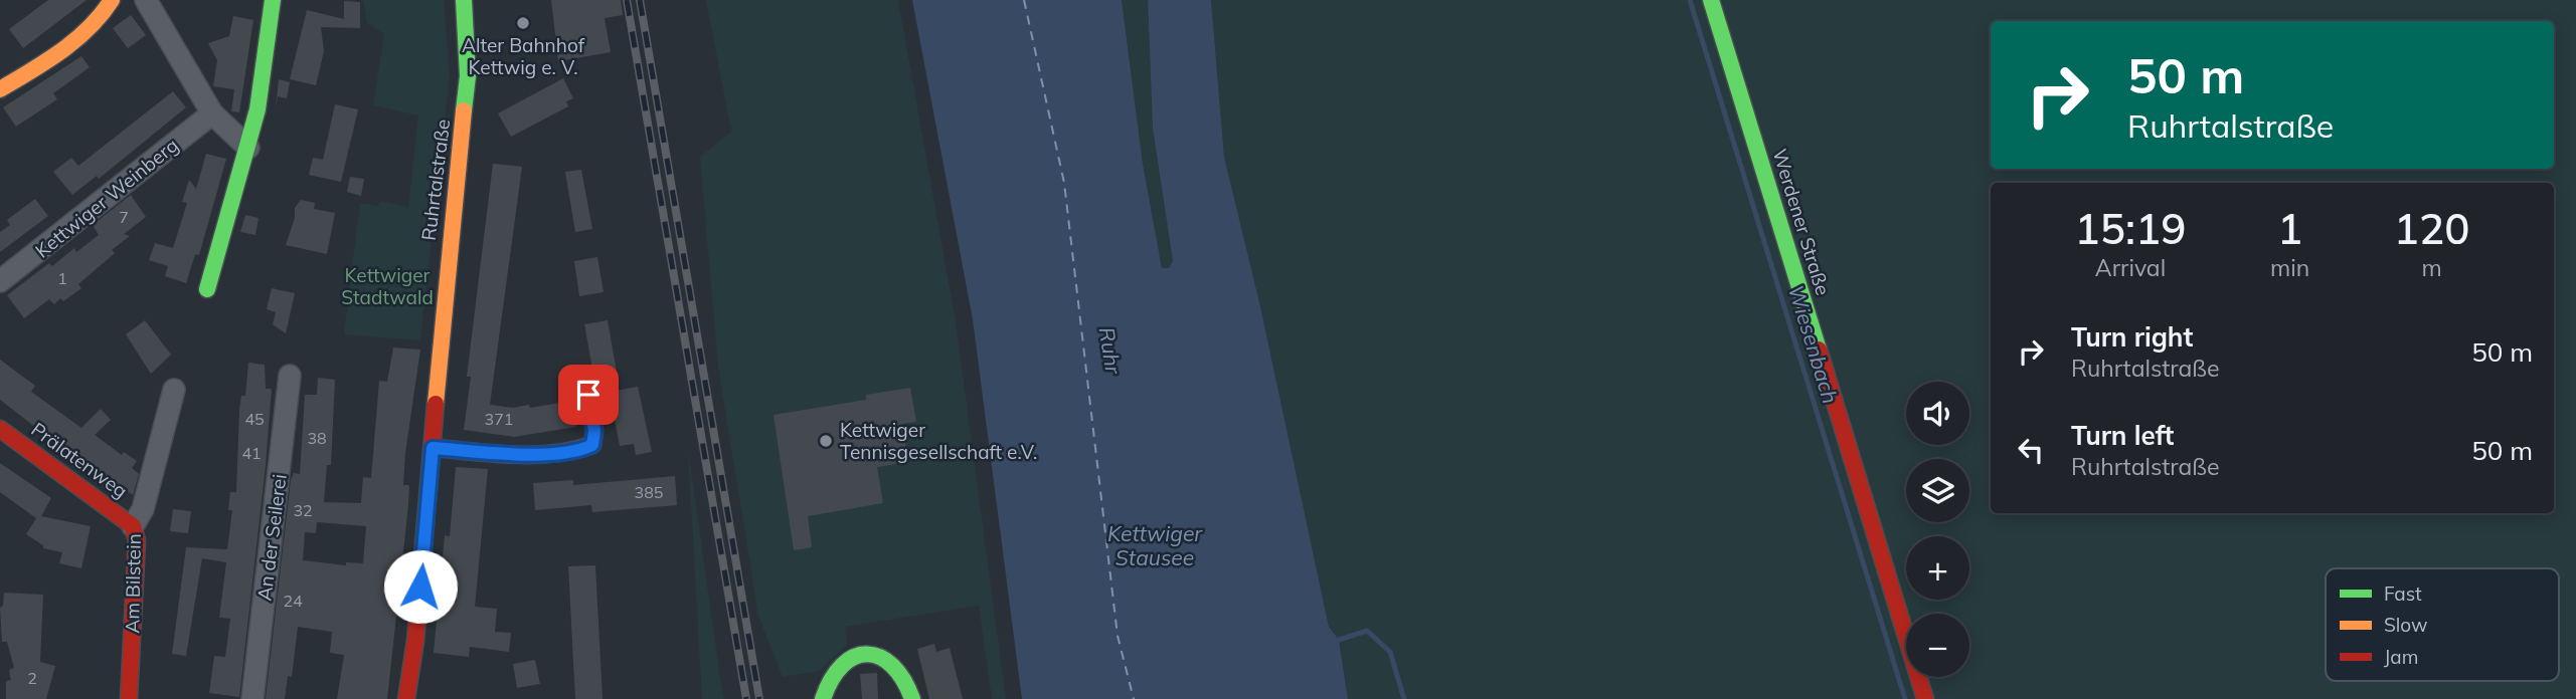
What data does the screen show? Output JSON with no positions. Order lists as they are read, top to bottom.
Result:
{
  "streets": {
    "main road": [
      "Ruhrtalstraße",
      "Werdener Straße",
      "Prälatenweg",
      "Am Bilstein"
    ],
    "street": ["Kettwiger Weinberg", "An der Seilerei"]
  },
  "crossings": [
    ["Prälatenweg", "Am Bilstein"]
  ],
  "water": ["Wiesenbach", "Ruhr", "Kettwiger Stausee"],
  "parks": ["Kettwiger Stadtwald"],
  "places": ["Alter Bahnhof Kettwig e. V.", "Kettwiger Tennisgesellschaft e.V."],
  "house_numbers": [
    "7",
    "1",
    "45",
    "371",
    "38",
    "41",
    "385",
    "32",
    "24",
    "2"
  ],
  "legend": ["Fast", "Slow", "Jam"],
  "page": {
    "turn": ["50 m", "Ruhrtalstraße"],
    "eta": [
      "15:19",
      "Arrival",
      "1",
      "min",
      "120",
      "m"
    ],
    "list": [
      {
        "name": "Turn right",
        "note": "Ruhrtalstraße",
        "value": "50 m"
      },
      {
        "name": "Turn left",
        "note": "Ruhrtalstraße",
        "value": "50 m"
      }
    ],
    "map_buttons": ["+", "−"]
  }
}
